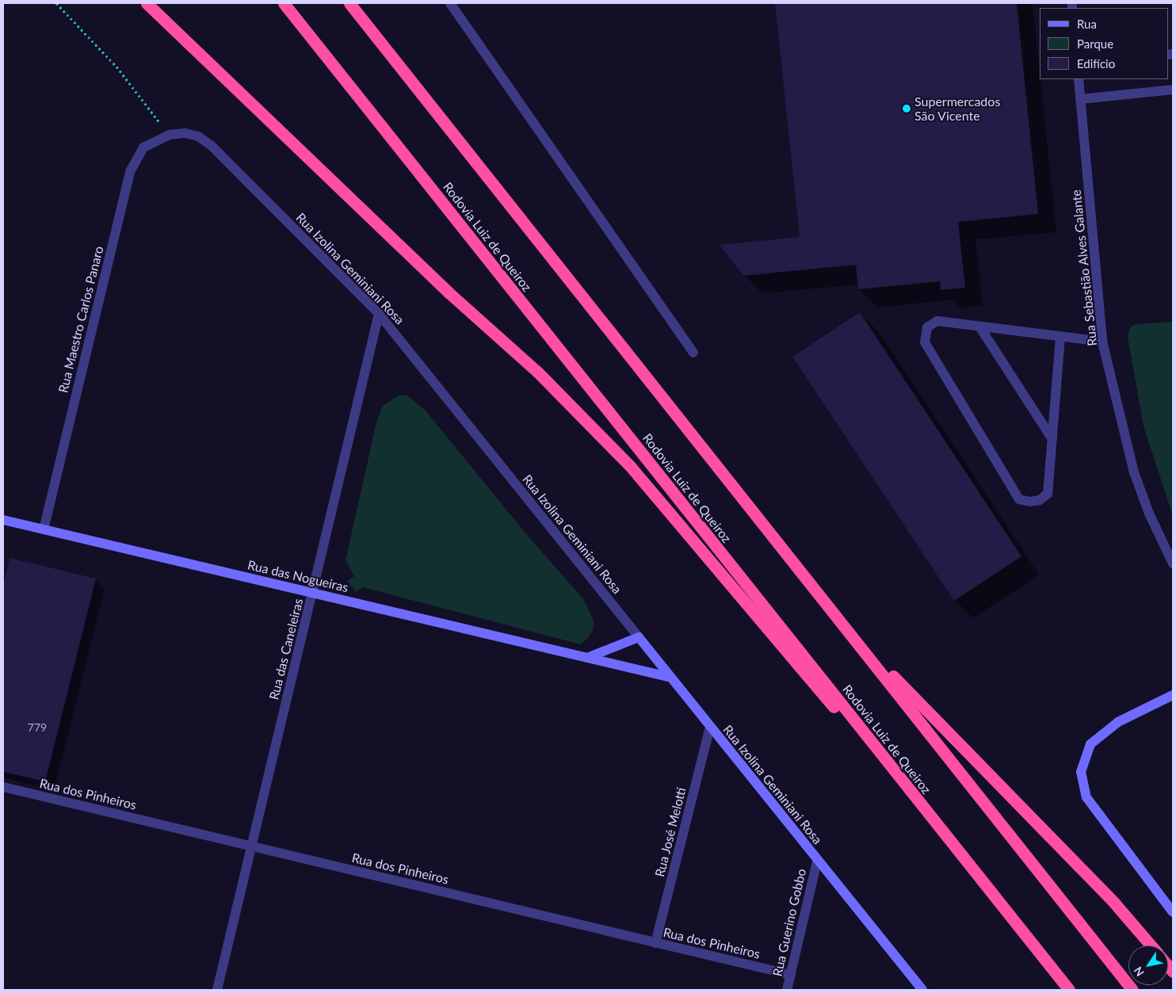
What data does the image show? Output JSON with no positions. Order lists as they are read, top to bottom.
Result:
{
  "streets": {
    "highway": ["Rodovia Luiz de Queiroz"],
    "street": [
      "Rua Sebastião Alves Galante",
      "Rua Izolina Geminiani Rosa",
      "Rua Maestro Carlos Panaro",
      "Rua das Nogueiras",
      "Rua das Caneleiras",
      "Rua dos Pinheiros",
      "Rua José Melotti",
      "Rua Guerino Gobbo"
    ]
  },
  "crossings": [
    ["Rua Izolina Geminiani Rosa", "Rua Maestro Carlos Panaro"],
    ["Rua Izolina Geminiani Rosa", "Rua das Nogueiras"],
    ["Rua Izolina Geminiani Rosa", "Rua das Caneleiras"],
    ["Rua Izolina Geminiani Rosa", "Rua José Melotti"],
    ["Rua Izolina Geminiani Rosa", "Rua Guerino Gobbo"],
    ["Rua Maestro Carlos Panaro", "Rua das Nogueiras"],
    ["Rua das Nogueiras", "Rua das Caneleiras"],
    ["Rua das Caneleiras", "Rua dos Pinheiros"],
    ["Rua dos Pinheiros", "Rua José Melotti"],
    ["Rua dos Pinheiros", "Rua Guerino Gobbo"]
  ],
  "places": ["Supermercados São Vicente"],
  "house_numbers": ["779"],
  "legend": ["Rua", "Parque", "Edifício"],
  "north": "bottom left"
}
